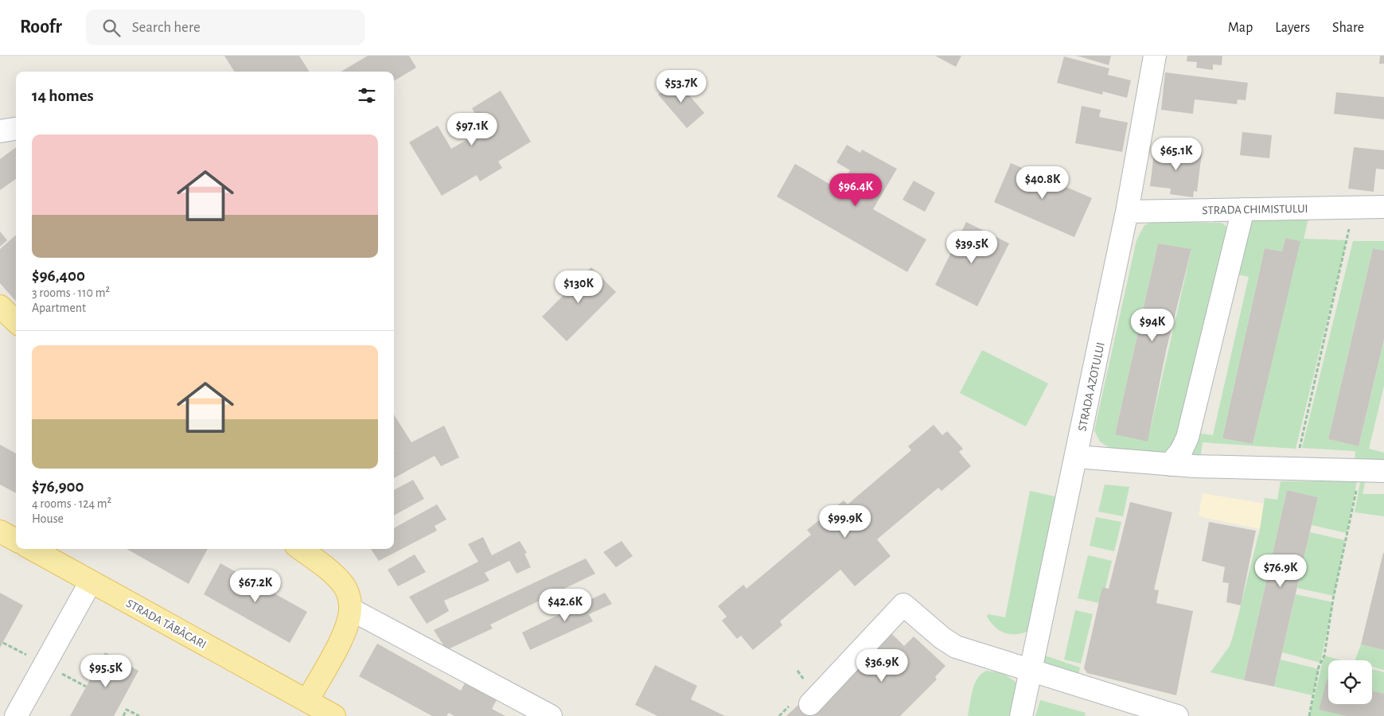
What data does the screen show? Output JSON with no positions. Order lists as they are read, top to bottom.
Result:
{
  "streets": {
    "main road": ["STRADA TĂBĂCARI"],
    "street": ["STRADA CHIMISTULUI", "STRADA AZOTULUI"]
  },
  "crossings": [
    ["STRADA CHIMISTULUI", "STRADA AZOTULUI"]
  ],
  "page": {
    "header": "Roofr",
    "search": "Search here",
    "nav": ["Map", "Layers", "Share"],
    "price": [
      "$53.7K",
      "$97.1K",
      "$65.1K",
      "$40.8K",
      "$96.4K",
      "$39.5K",
      "$130K",
      "$94K",
      "$99.9K",
      "$76.9K",
      "$67.2K",
      "$42.6K",
      "$36.9K",
      "$95.5K"
    ],
    "heading": "14 homes",
    "list": [
      {
        "name": "$96,400",
        "note": "3 rooms · 110 m² · Apartment"
      },
      {
        "name": "$76,900",
        "note": "4 rooms · 124 m² · House"
      }
    ]
  }
}
